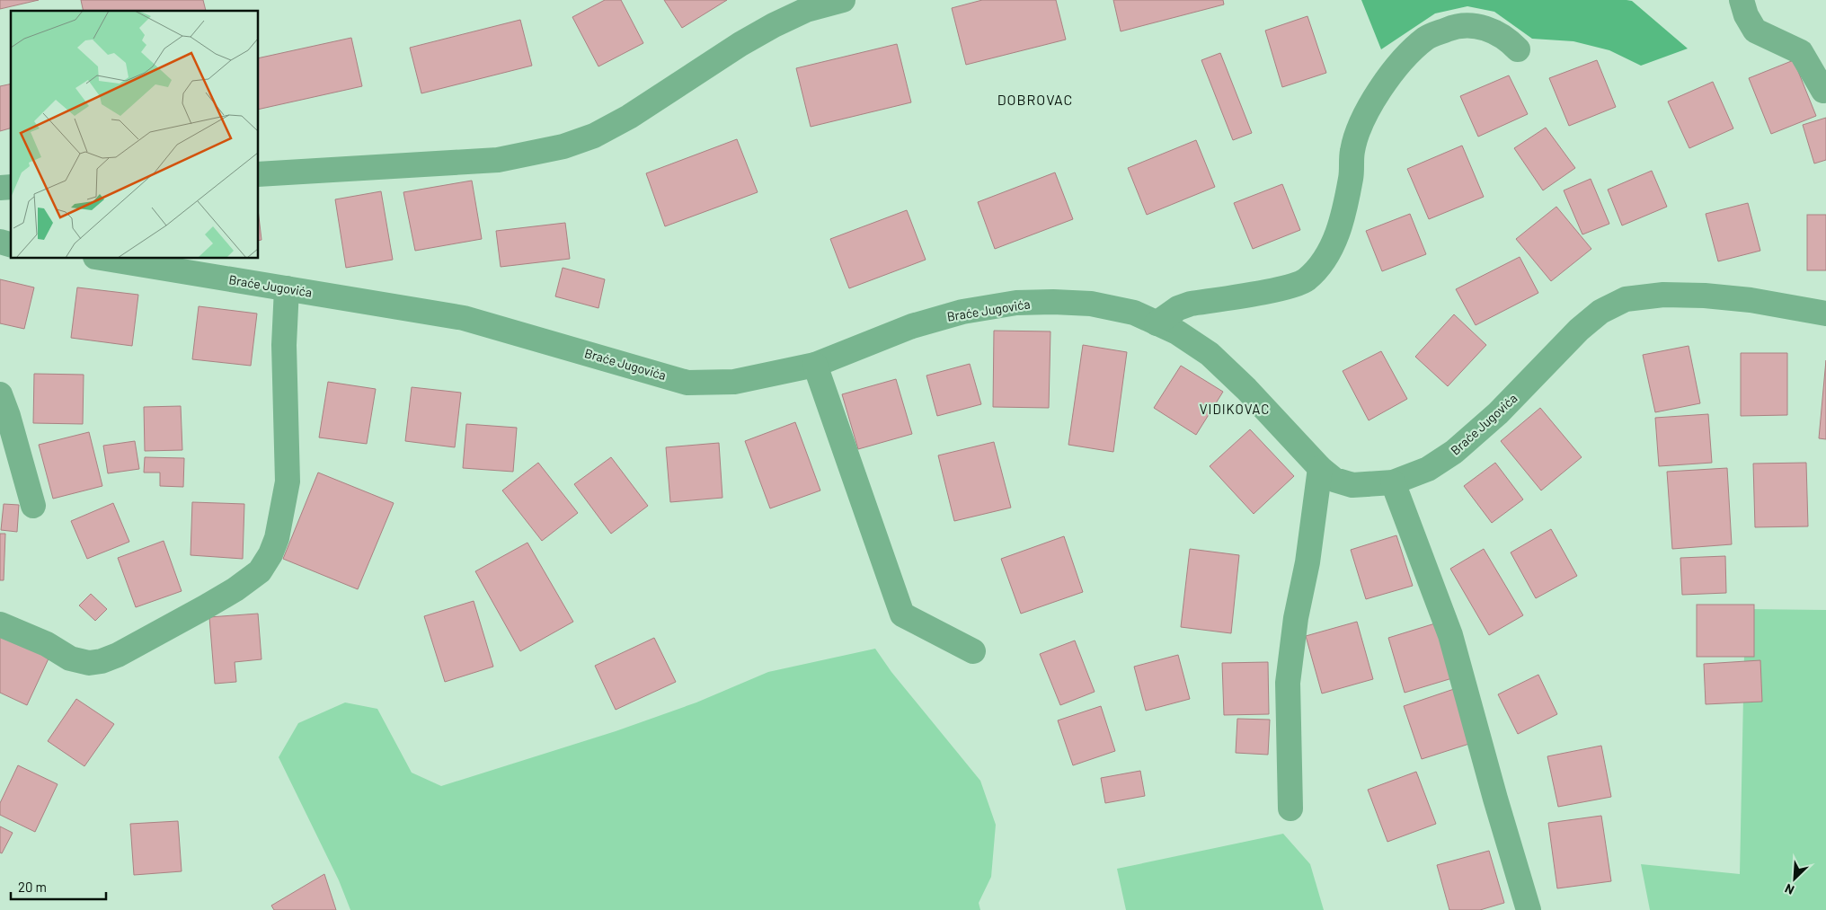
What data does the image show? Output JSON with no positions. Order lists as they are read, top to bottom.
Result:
{
  "streets": {
    "street": ["Braće Jugovića"]
  },
  "districts": ["DOBROVAC", "VIDIKOVAC"],
  "scale_bar": "20 m",
  "north": "bottom left"
}
